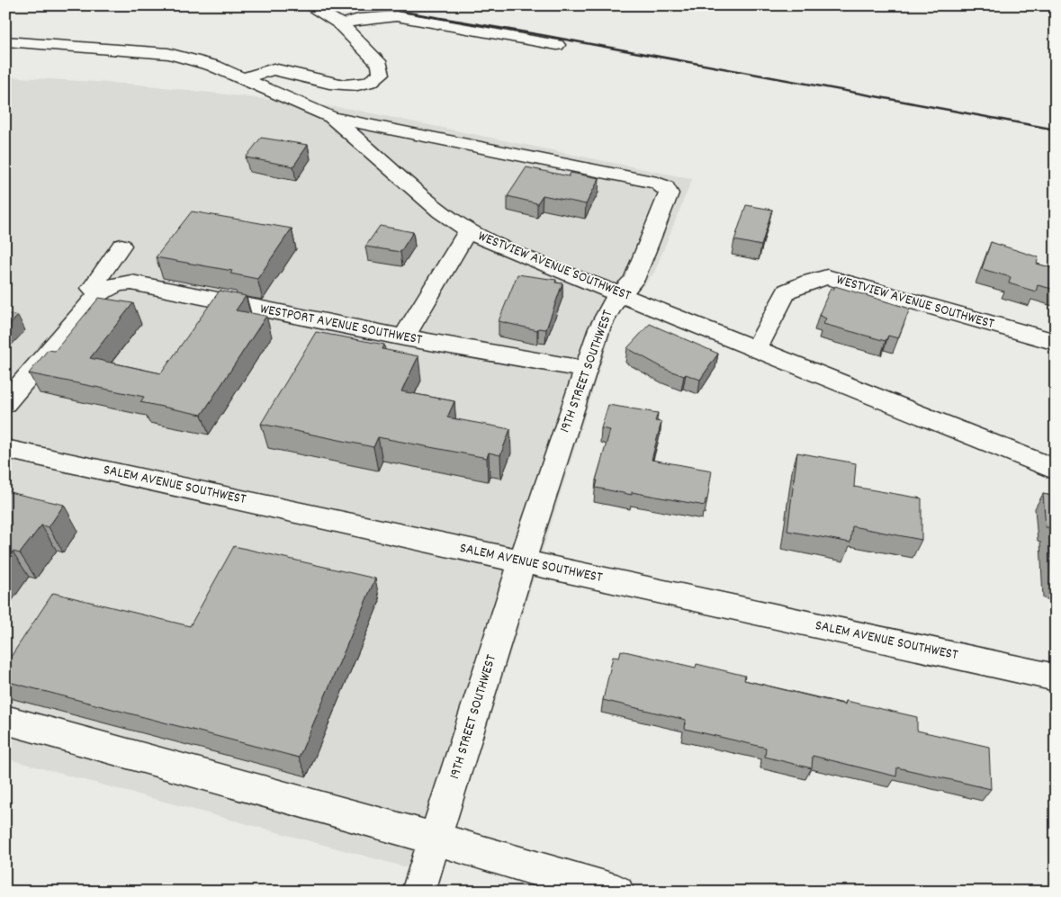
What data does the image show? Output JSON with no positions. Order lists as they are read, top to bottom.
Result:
{
  "streets": {
    "street": [
      "WESTVIEW AVENUE SOUTHWEST",
      "WESTPORT AVENUE SOUTHWEST",
      "19TH STREET SOUTHWEST",
      "SALEM AVENUE SOUTHWEST"
    ]
  },
  "crossings": [
    ["WESTVIEW AVENUE SOUTHWEST", "19TH STREET SOUTHWEST"],
    ["WESTPORT AVENUE SOUTHWEST", "19TH STREET SOUTHWEST"],
    ["19TH STREET SOUTHWEST", "SALEM AVENUE SOUTHWEST"]
  ]
}
